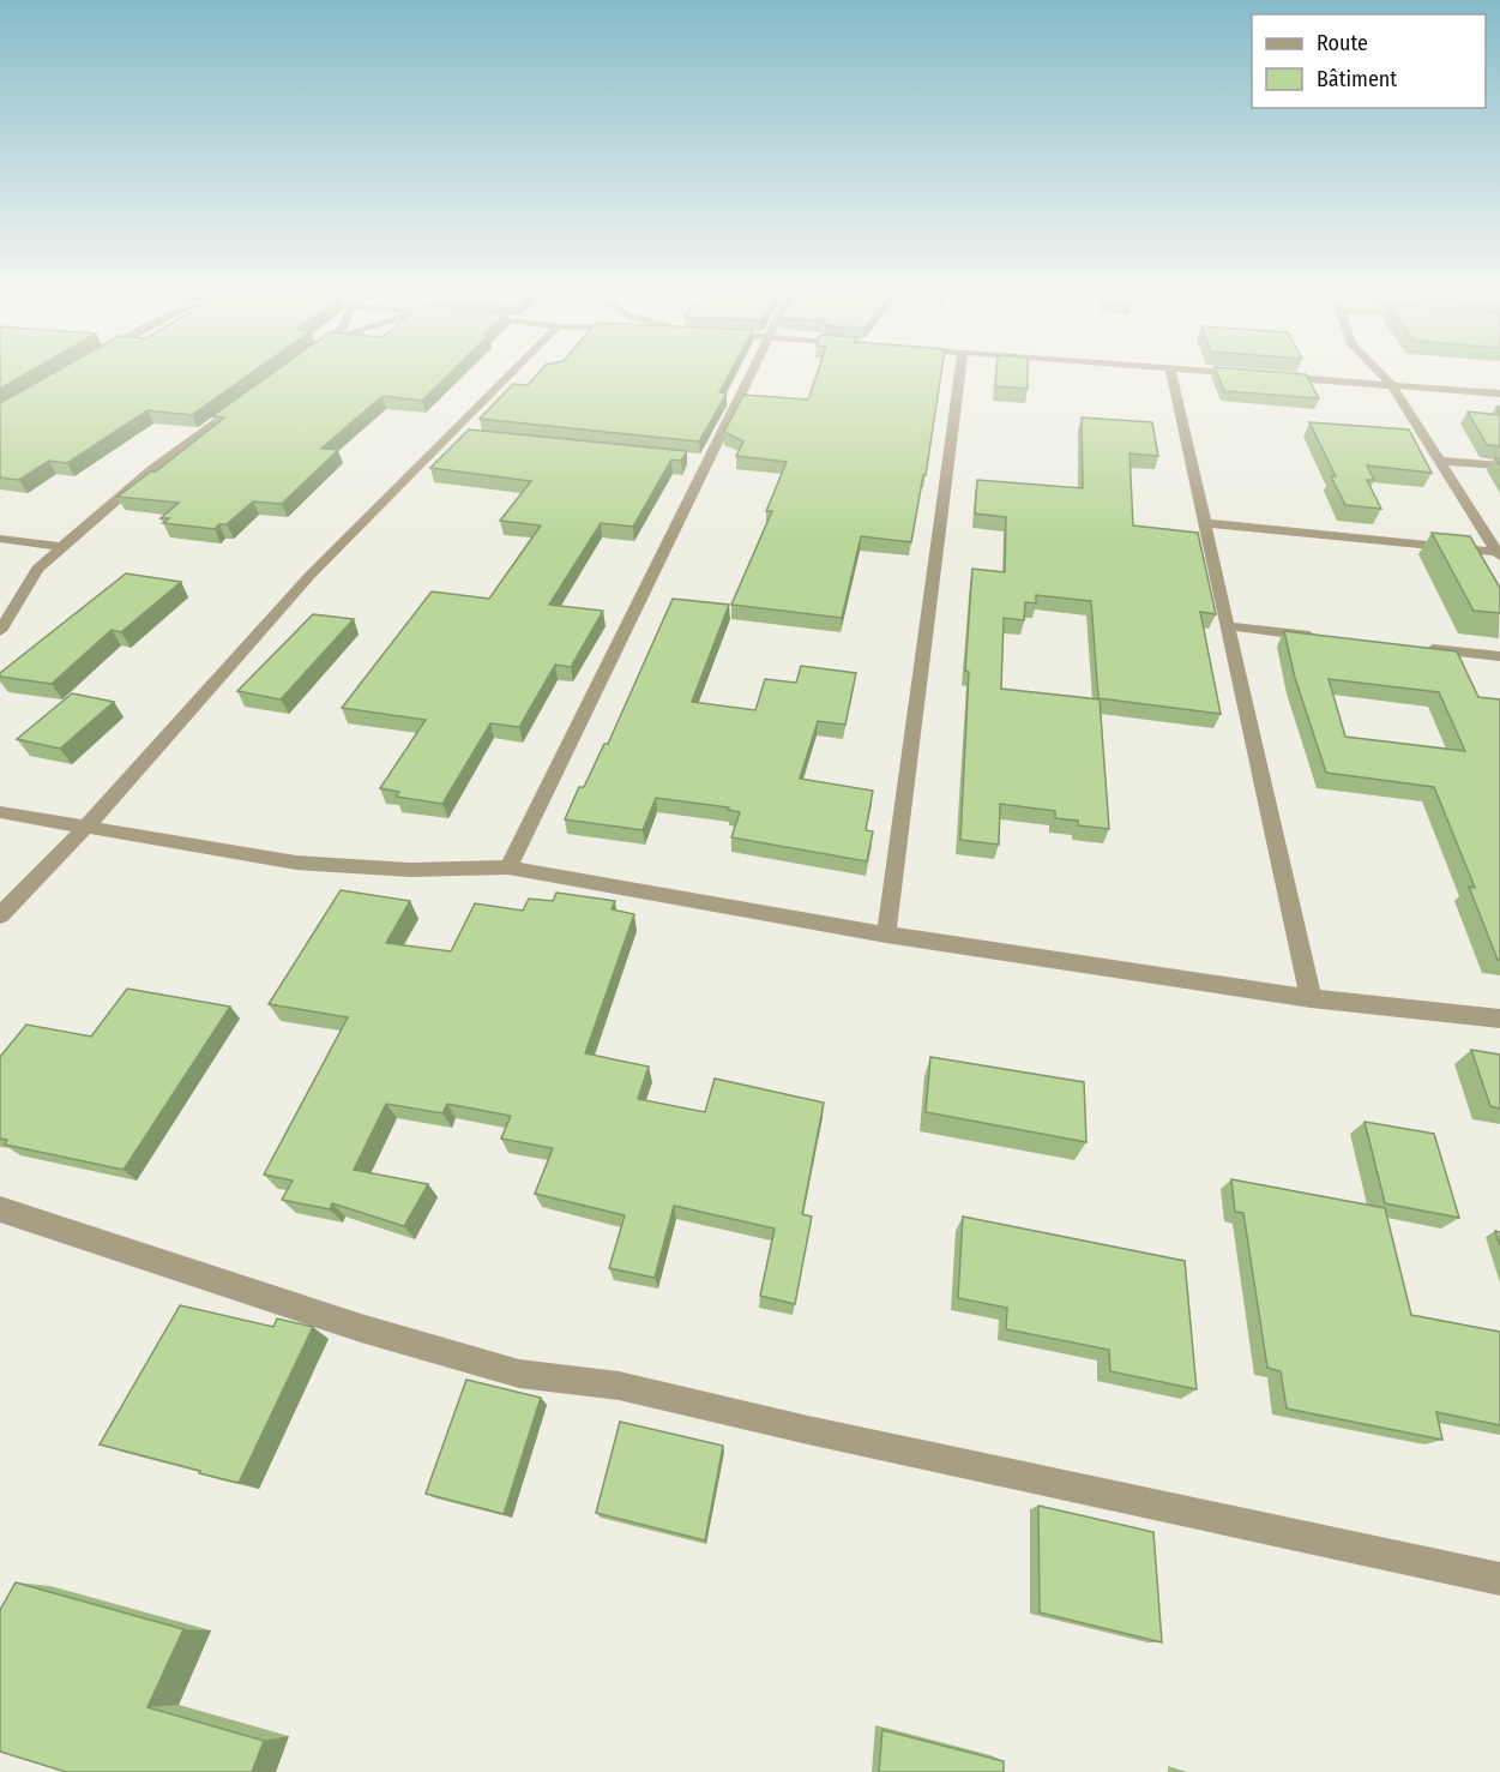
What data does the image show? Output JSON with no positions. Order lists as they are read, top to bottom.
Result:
{
  "legend": ["Route", "Bâtiment"]
}
